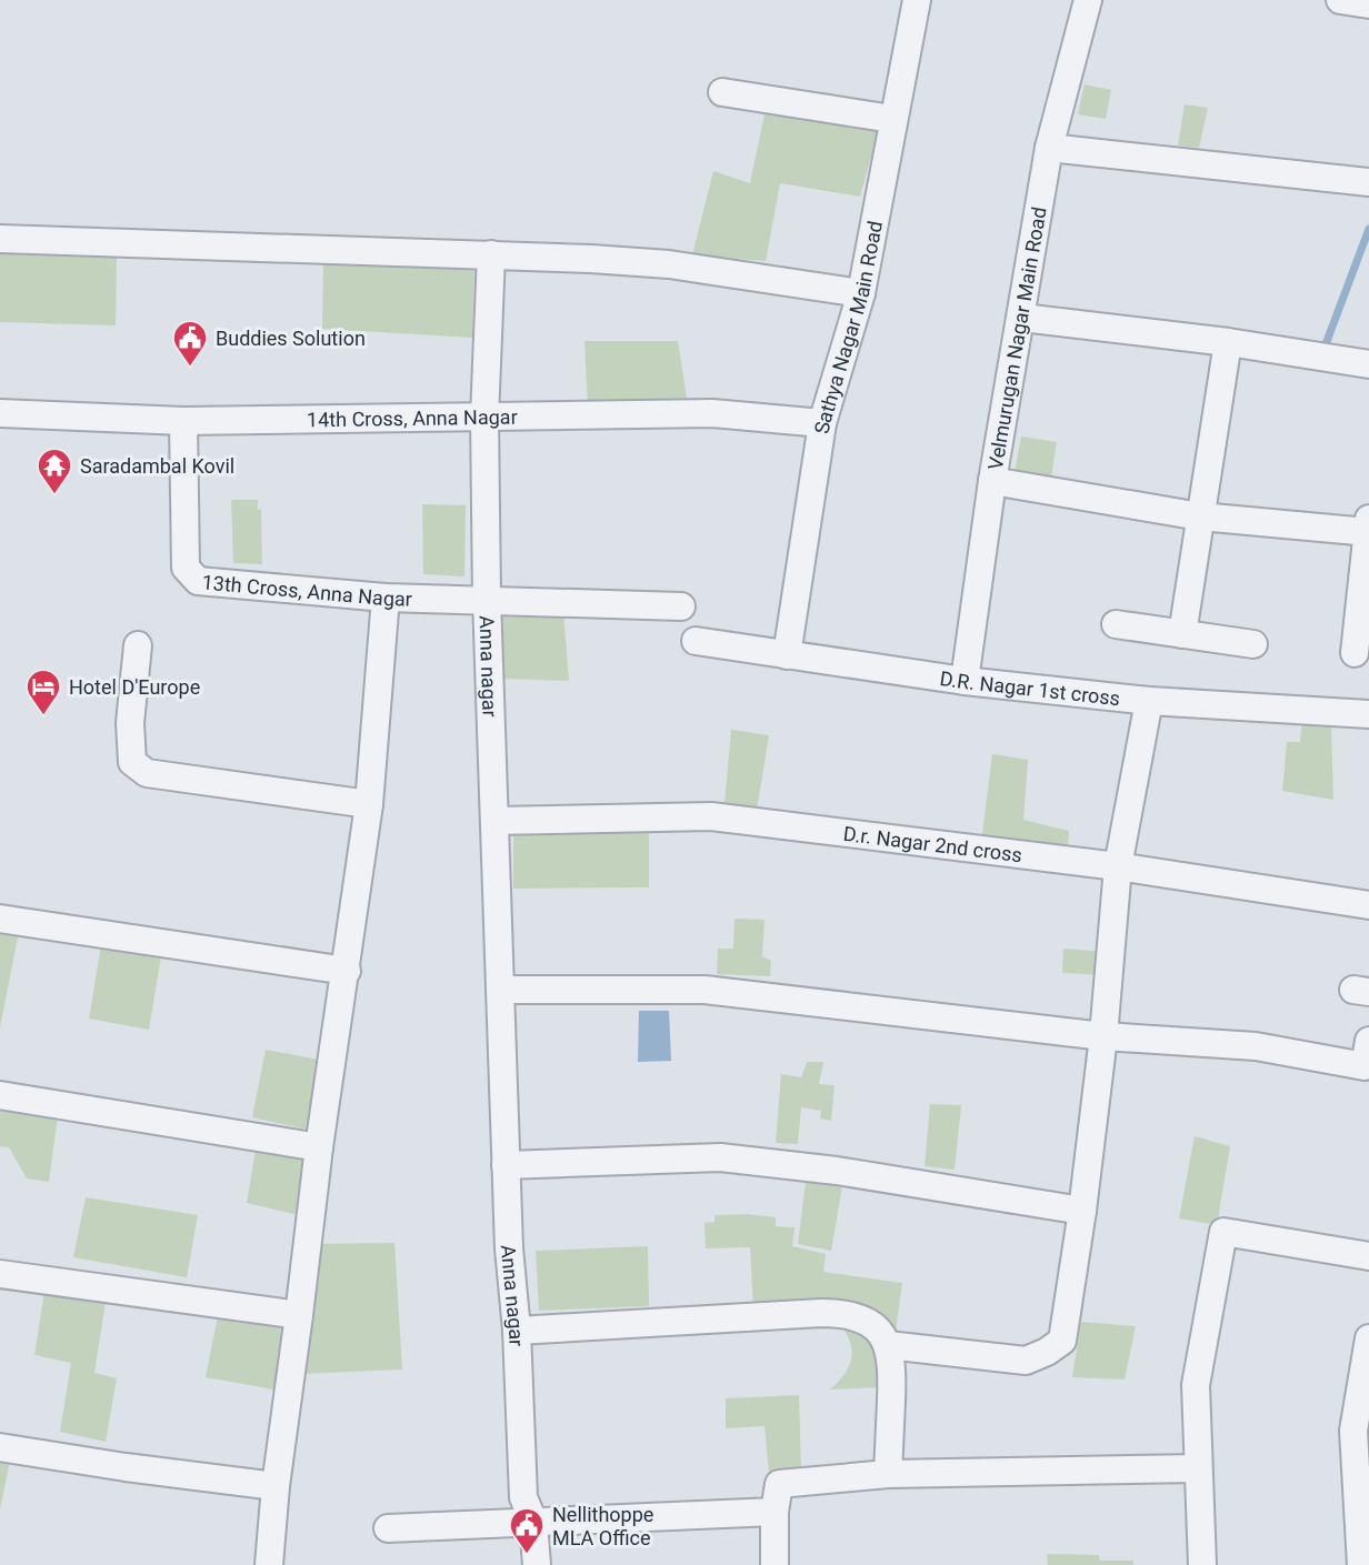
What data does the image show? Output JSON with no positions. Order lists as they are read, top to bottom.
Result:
{
  "streets": {
    "street": [
      "Sathya Nagar Main Road",
      "Velmurugan Nagar Main Road",
      "14th Cross, Anna Nagar",
      "13th Cross, Anna Nagar",
      "Anna nagar",
      "D.R. Nagar 1st cross",
      "D.r. Nagar 2nd cross"
    ]
  },
  "crossings": [
    ["Sathya Nagar Main Road", "14th Cross, Anna Nagar"],
    ["Sathya Nagar Main Road", "D.R. Nagar 1st cross"],
    ["Velmurugan Nagar Main Road", "D.R. Nagar 1st cross"],
    ["14th Cross, Anna Nagar", "13th Cross, Anna Nagar"],
    ["14th Cross, Anna Nagar", "Anna nagar"],
    ["13th Cross, Anna Nagar", "Anna nagar"],
    ["Anna nagar", "D.r. Nagar 2nd cross"]
  ],
  "places": {
    "public building": ["Buddies Solution", "Nellithoppe MLA Office"],
    "temple": ["Saradambal Kovil"],
    "hotel": ["Hotel D'Europe"]
  }
}
